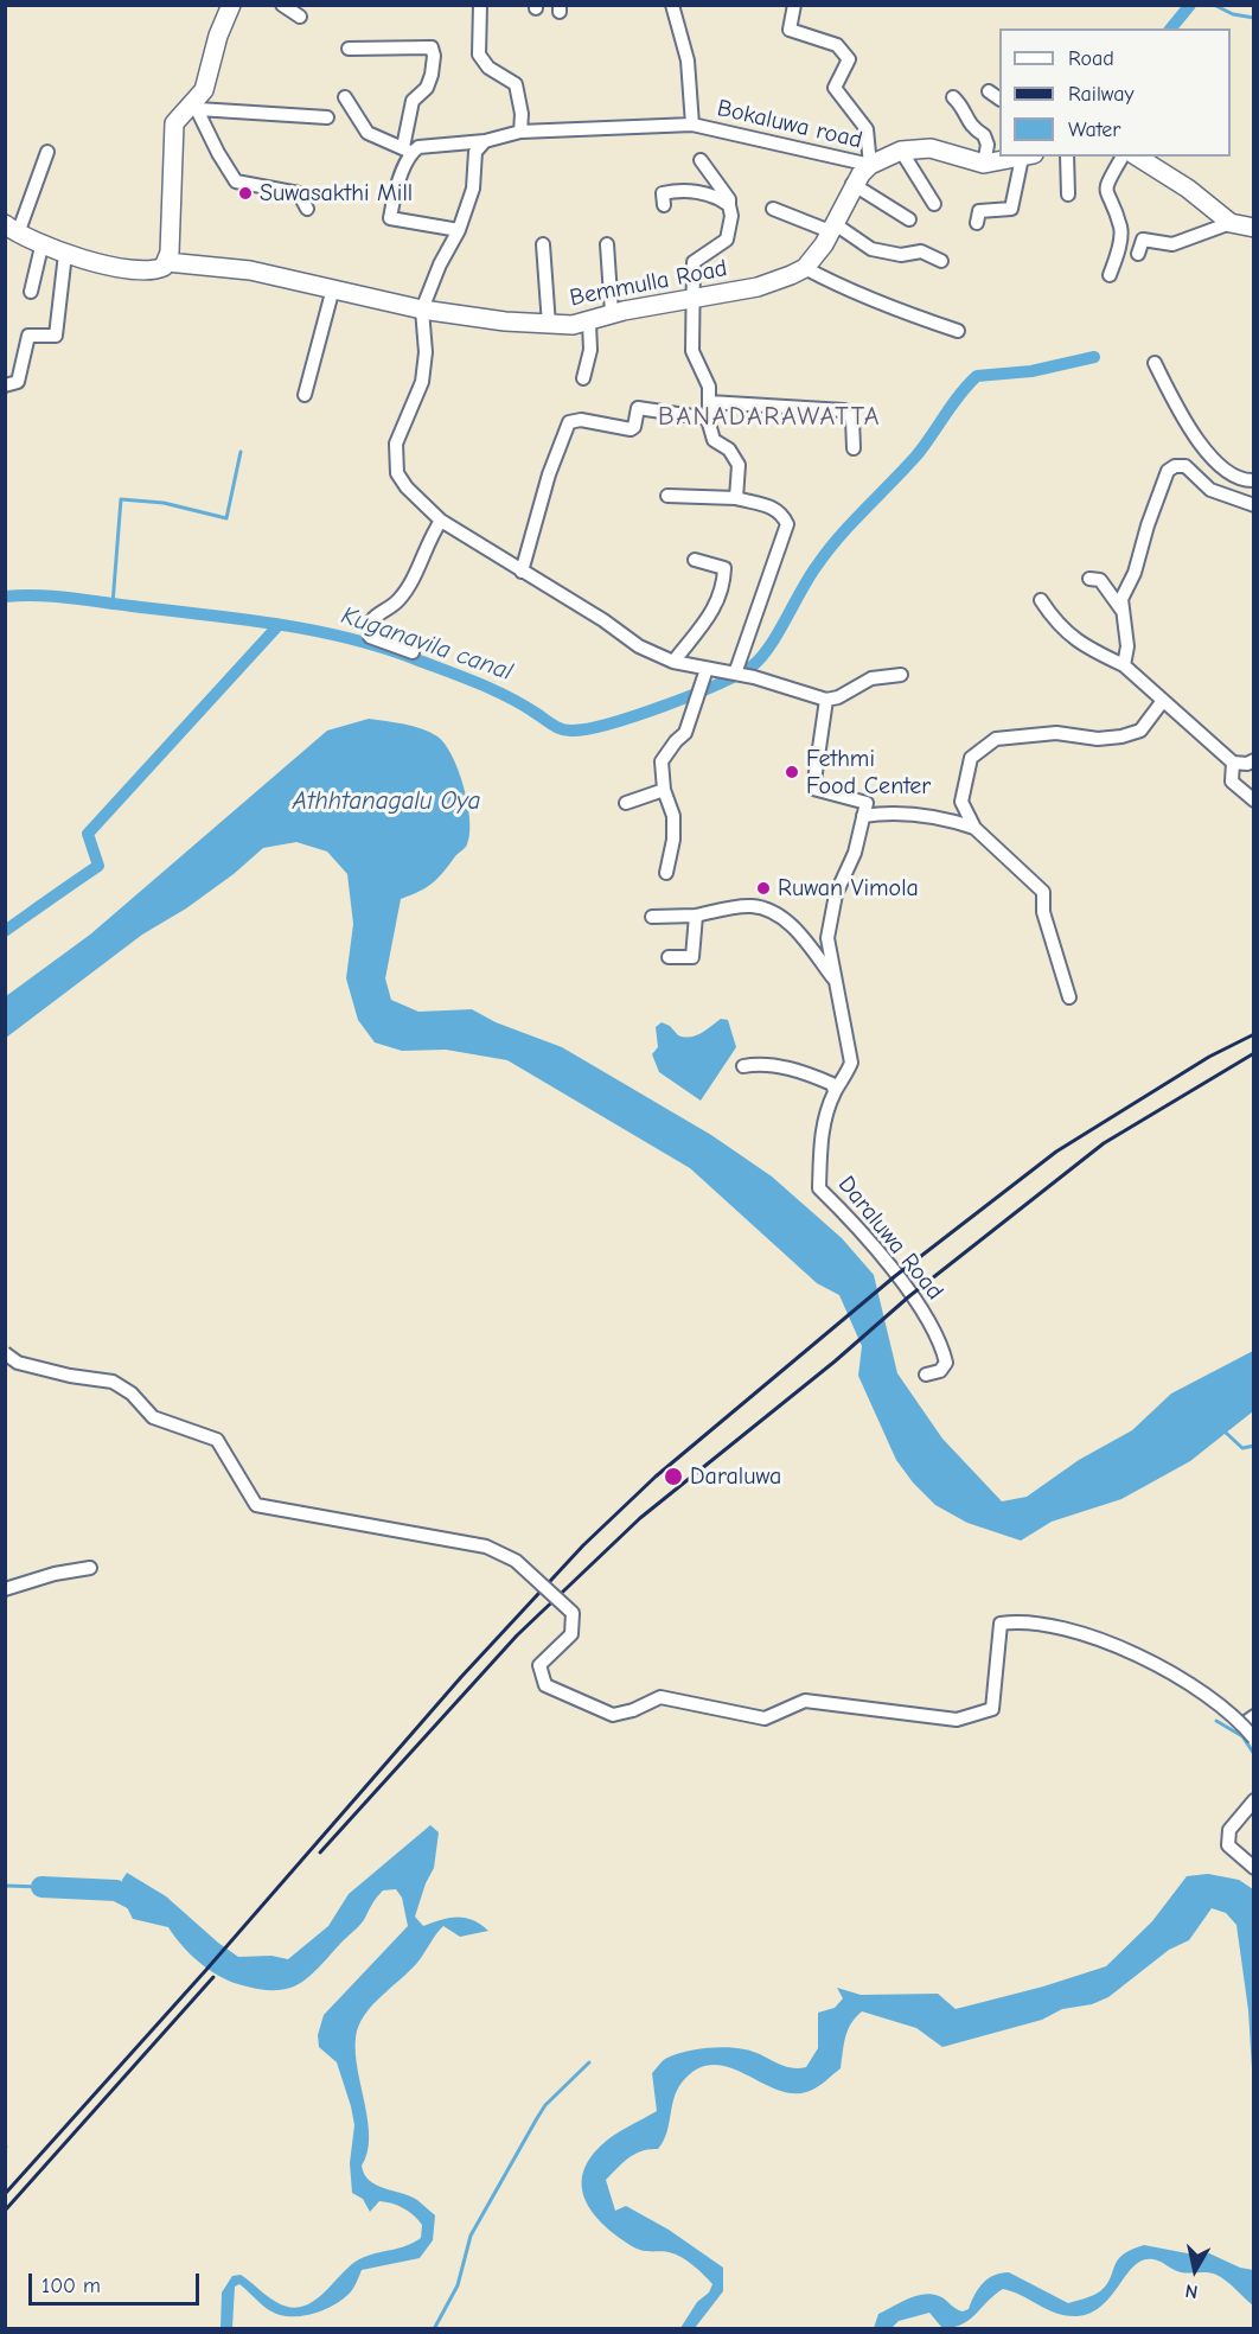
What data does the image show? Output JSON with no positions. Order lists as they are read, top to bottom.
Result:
{
  "streets": {
    "street": ["Bokaluwa road", "Bemmulla Road", "Daraluwa Road"]
  },
  "districts": ["BANADARAWATTA"],
  "water": ["Kuganavila canal", "Athhtanagalu Oya"],
  "places": [
    "Suwasakthi Mill",
    "Fethmi Food Center",
    "Ruwan Vimola",
    "Daraluwa"
  ],
  "legend": ["Road", "Railway", "Water"],
  "scale_bar": "100 m",
  "north": "bottom"
}
